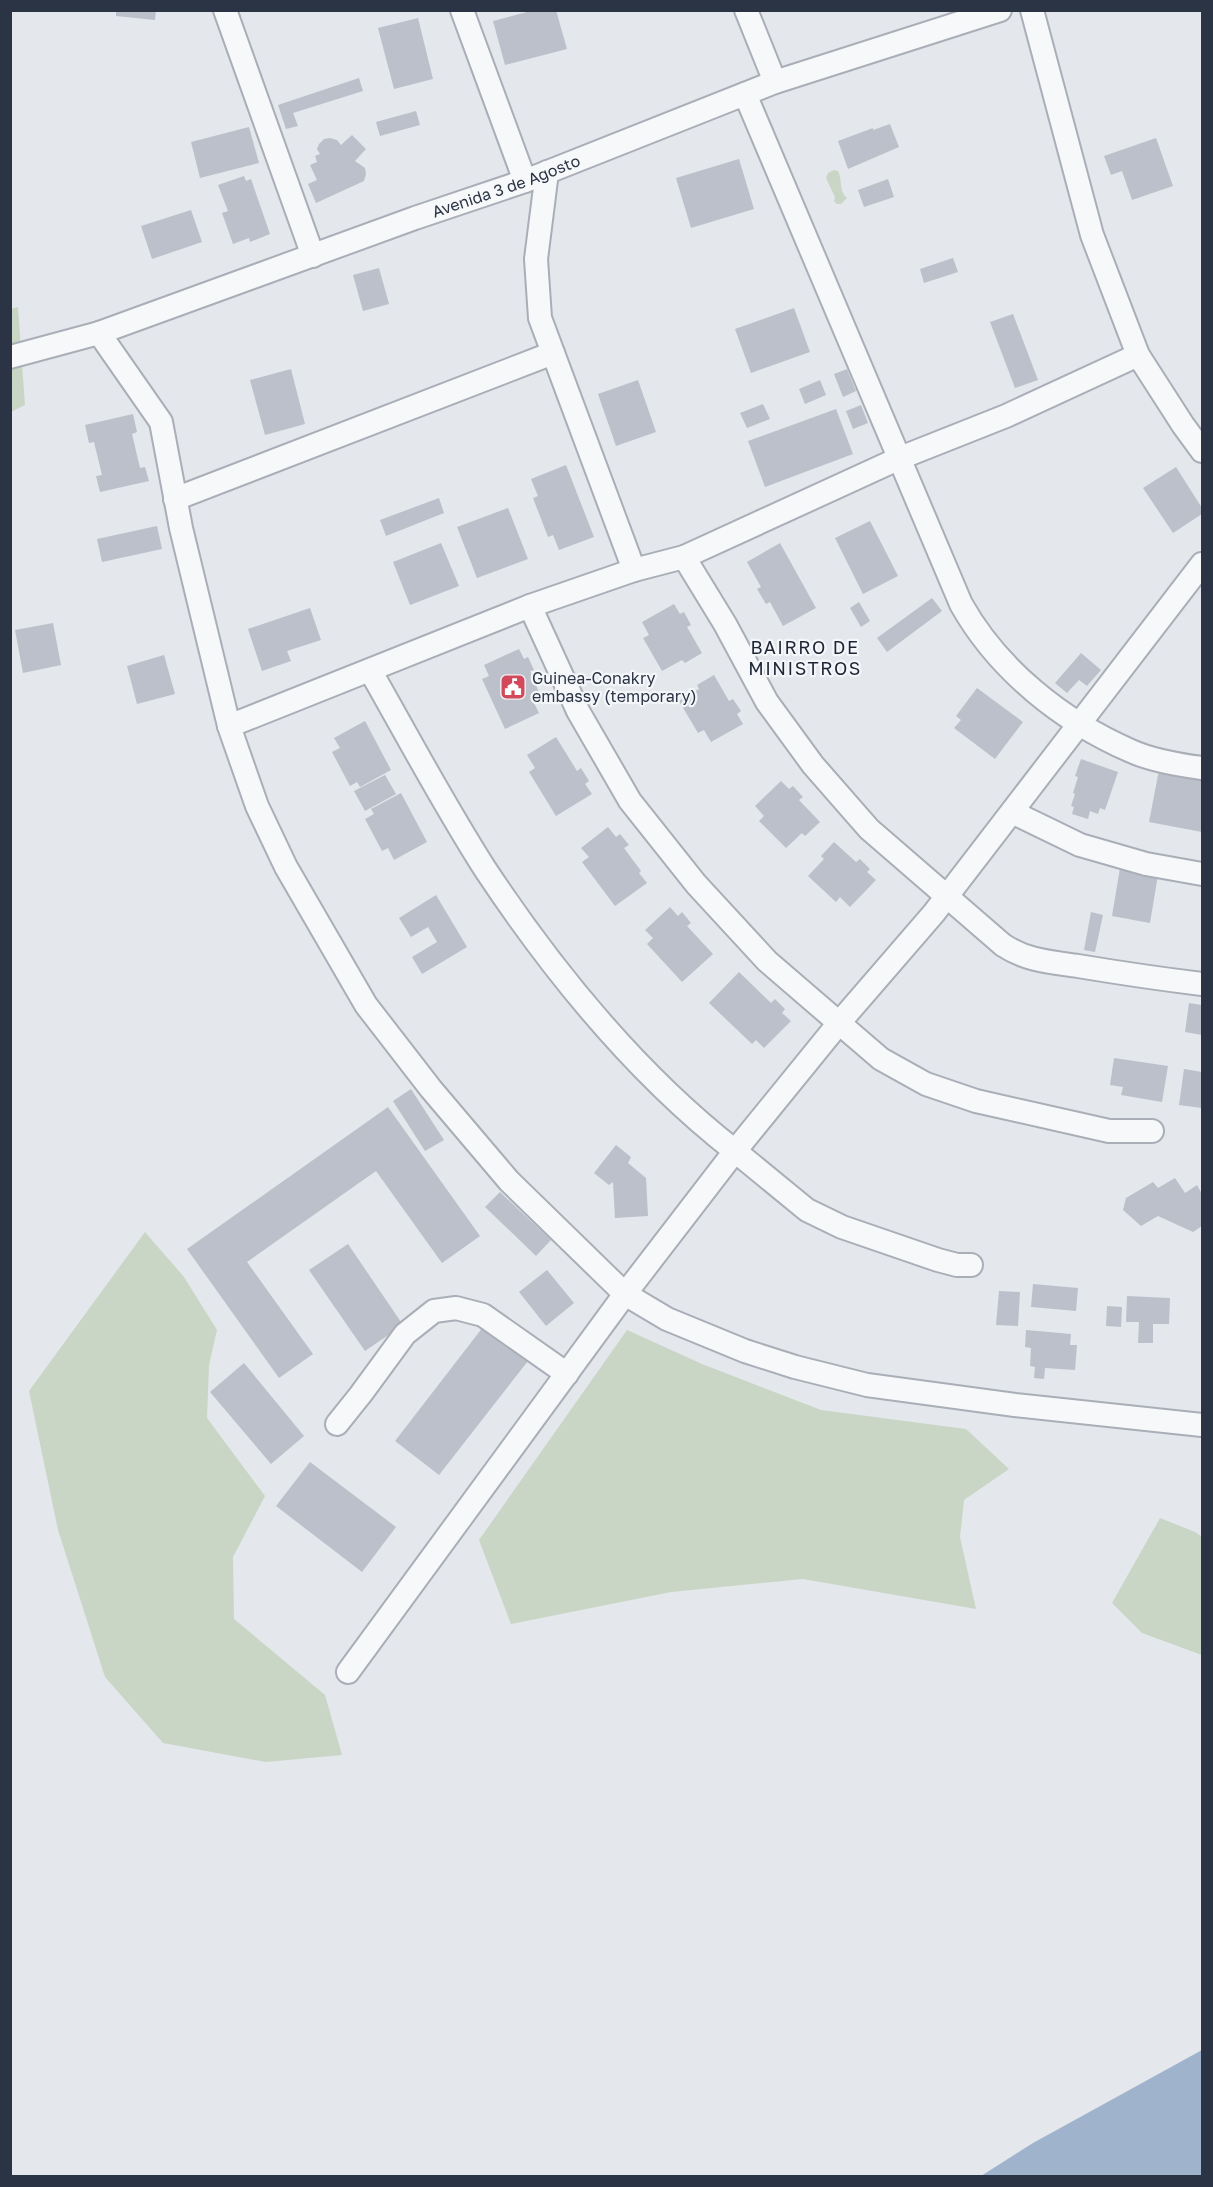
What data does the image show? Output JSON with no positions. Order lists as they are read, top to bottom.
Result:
{
  "streets": {
    "street": ["Avenida 3 de Agosto"]
  },
  "districts": ["BAIRRO DE MINISTROS"],
  "places": {
    "public building": ["Guinea-Conakry embassy (temporary)"]
  }
}
